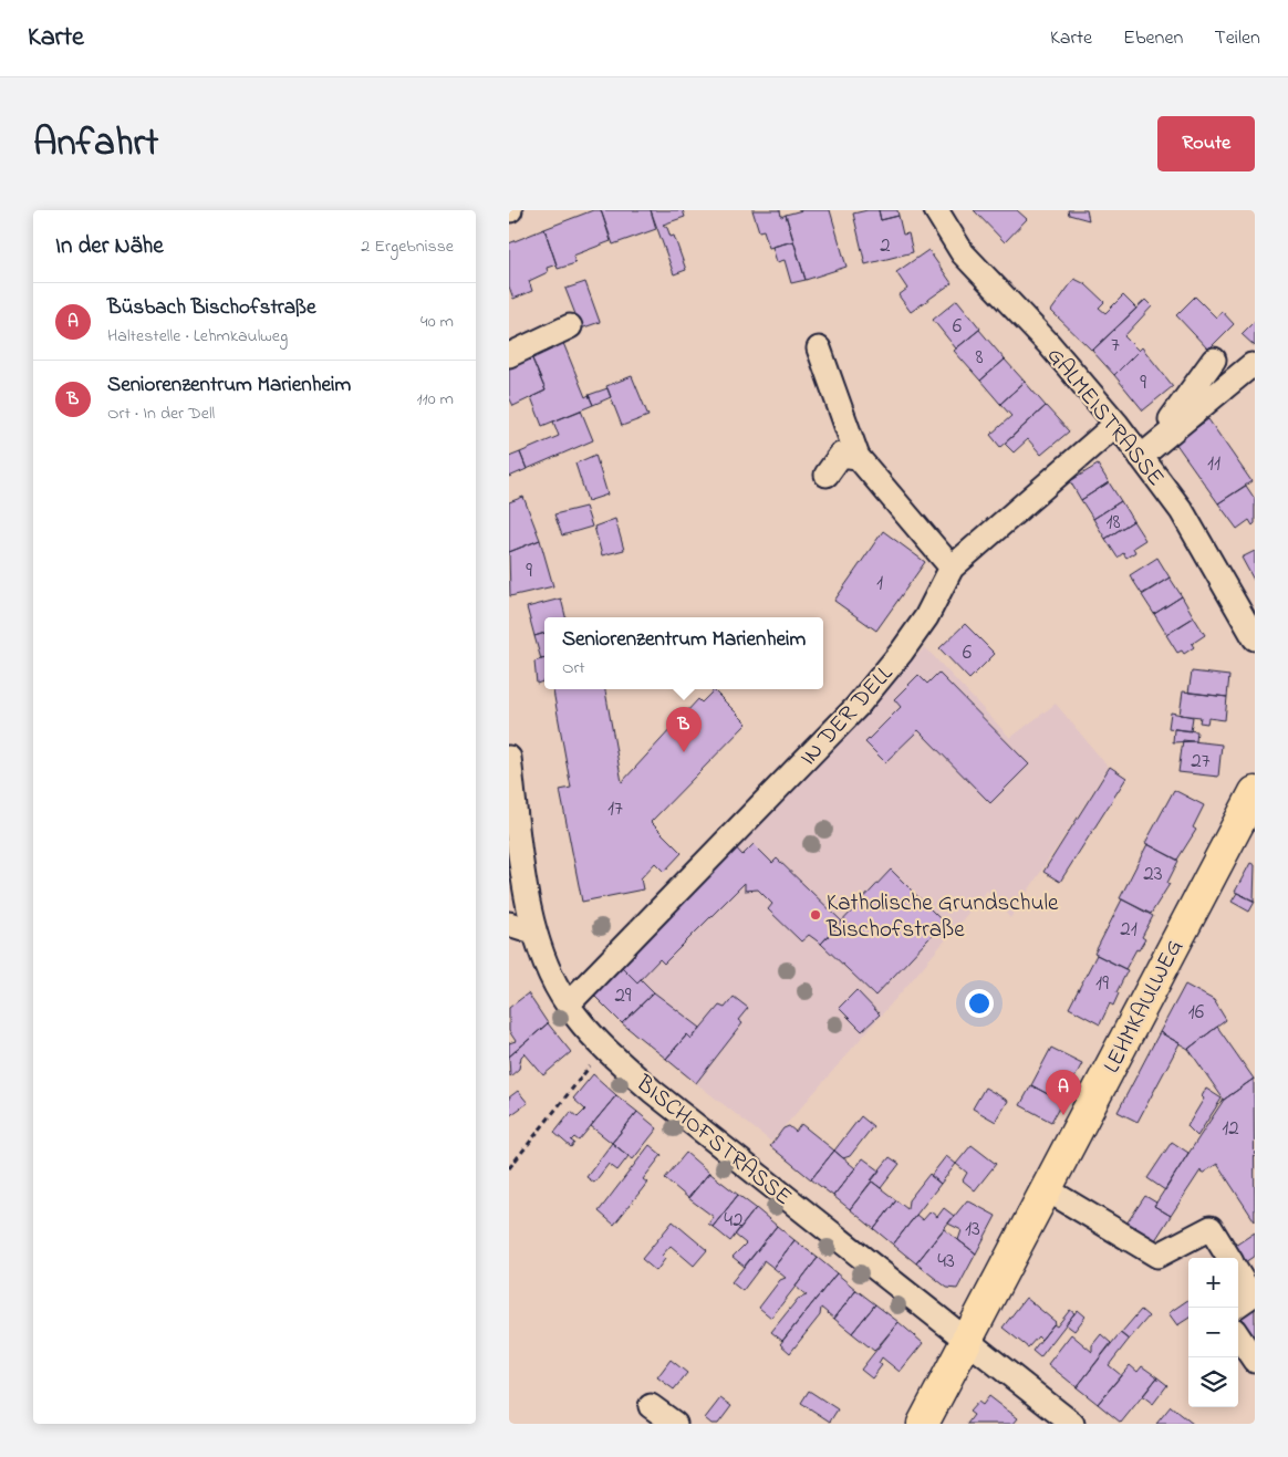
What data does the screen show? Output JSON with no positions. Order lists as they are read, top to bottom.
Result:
{
  "streets": {
    "main road": ["LEHMKAULWEG"],
    "street": ["GALMEISTRASSE", "IN DER DELL", "BISCHOFSTRASSE"]
  },
  "crossings": [
    ["GALMEISTRASSE", "IN DER DELL"],
    ["IN DER DELL", "BISCHOFSTRASSE"],
    ["LEHMKAULWEG", "BISCHOFSTRASSE"]
  ],
  "places": ["Katholische Grundschule Bischofstraße"],
  "house_numbers": [
    "2",
    "6",
    "7",
    "8",
    "9",
    "11",
    "18",
    "9",
    "1",
    "6",
    "27",
    "17",
    "23",
    "21",
    "19",
    "29",
    "16",
    "12",
    "42",
    "13",
    "43"
  ],
  "page": {
    "header": "Karte",
    "nav": ["Karte", "Ebenen", "Teilen"],
    "title": "Anfahrt",
    "buttons": "Route",
    "heading": ["In der Nähe", "2 Ergebnisse"],
    "list": [
      {
        "mark": "A",
        "name": "Büsbach Bischofstraße",
        "note": "Haltestelle · Lehmkaulweg",
        "value": "40 m"
      },
      {
        "mark": "B",
        "name": "Seniorenzentrum Marienheim",
        "note": "Ort · In der Dell",
        "value": "110 m"
      }
    ],
    "popup": ["Seniorenzentrum Marienheim", "Ort"],
    "pins": ["B", "A"],
    "map_buttons": ["+", "−"]
  }
}
